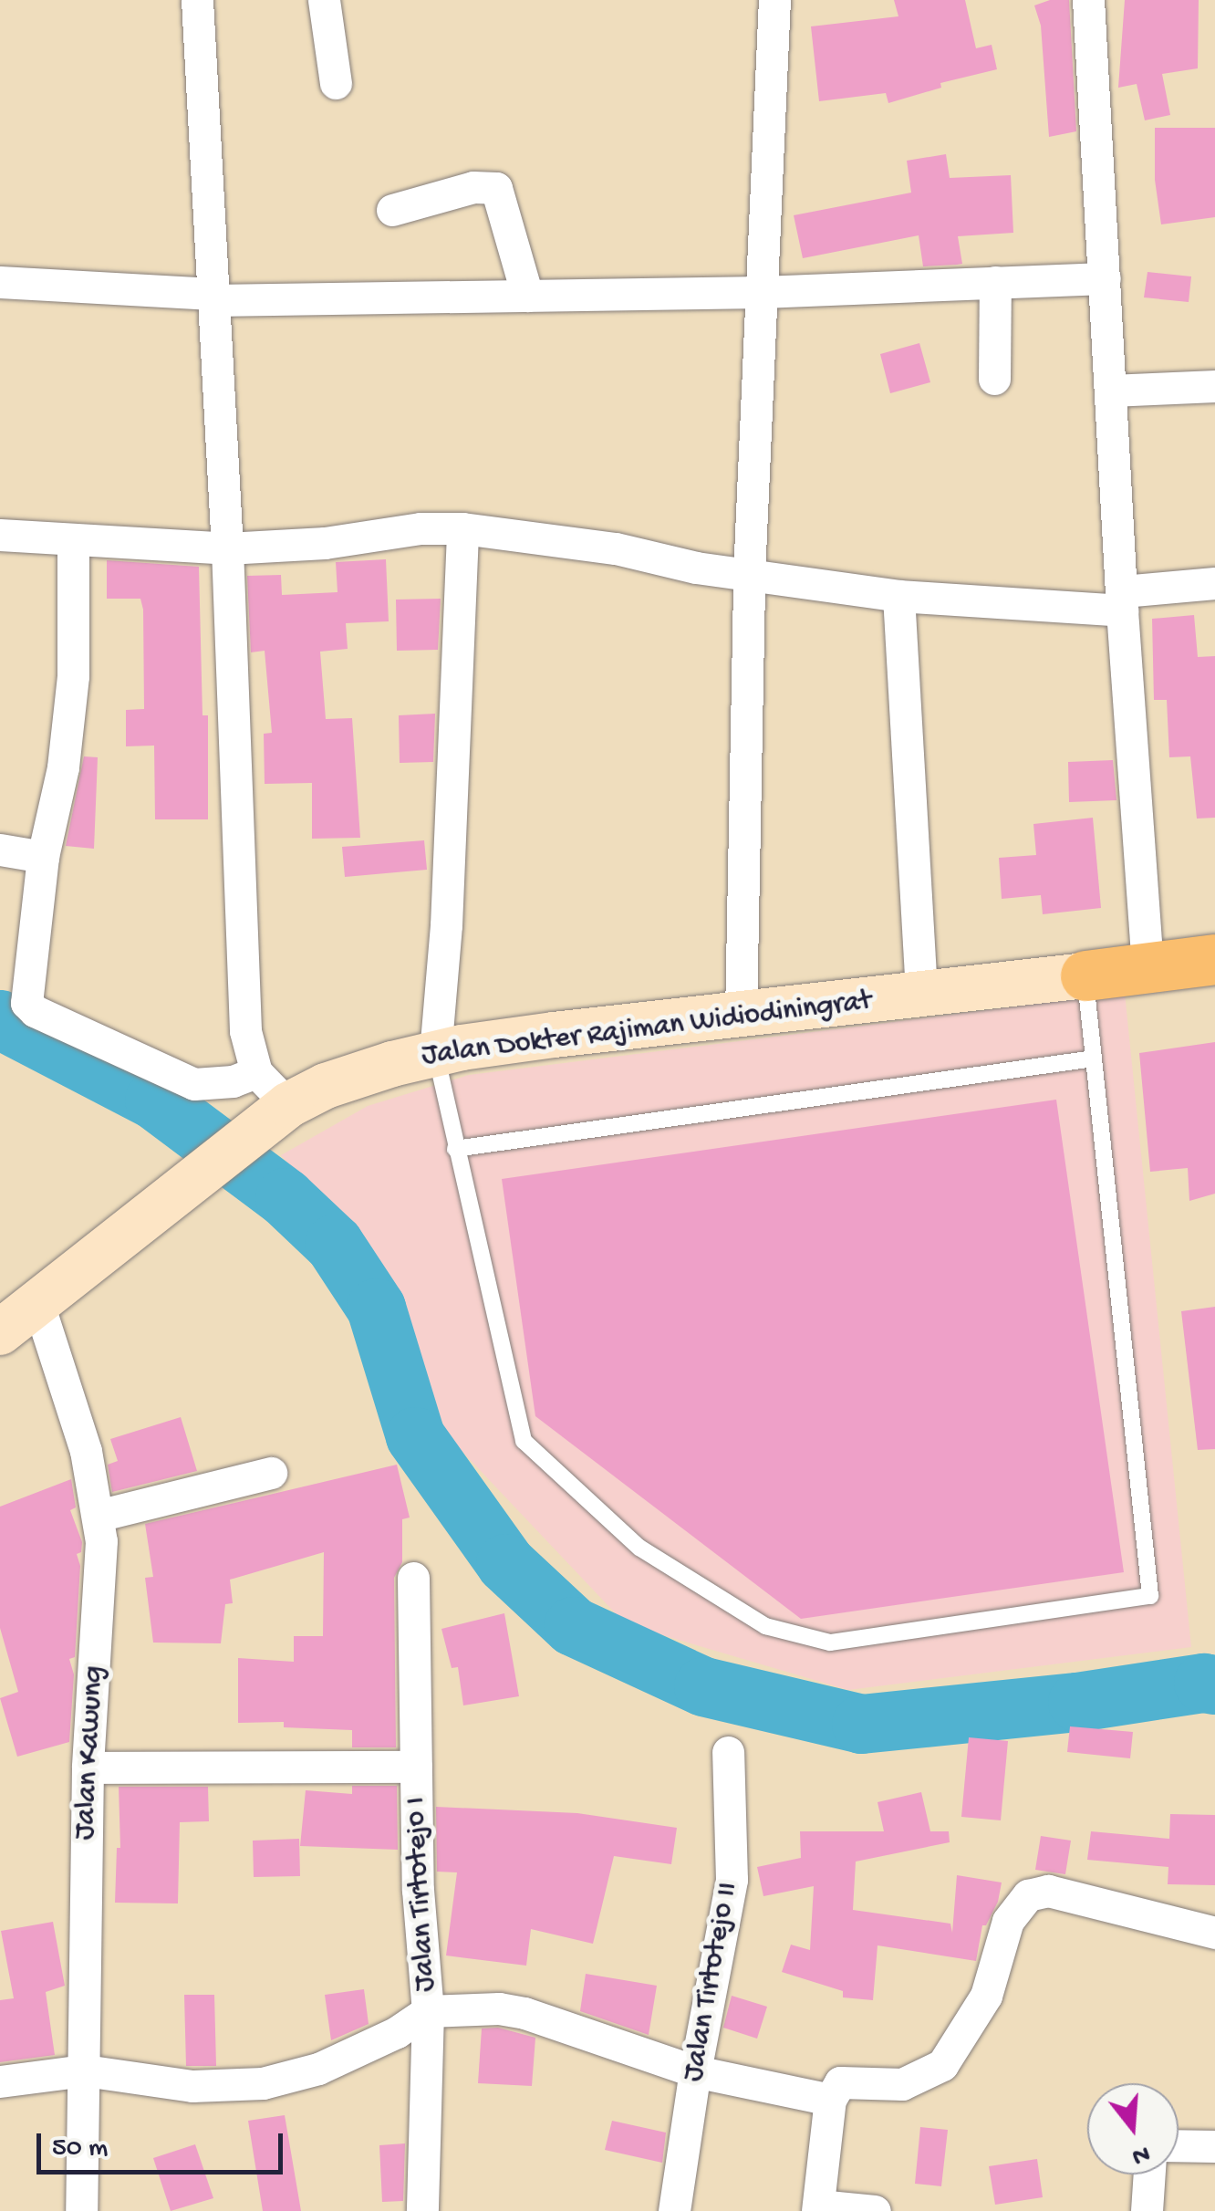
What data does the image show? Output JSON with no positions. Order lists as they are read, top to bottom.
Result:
{
  "streets": {
    "main road": ["Jalan Dokter Rajiman Widiodiningrat"],
    "street": ["Jalan Kawung", "Jalan Tirtotejo I", "Jalan Tirtotejo II"]
  },
  "crossings": [
    ["Jalan Dokter Rajiman Widiodiningrat", "Jalan Kawung"]
  ],
  "scale_bar": "50 m",
  "north": "bottom"
}
